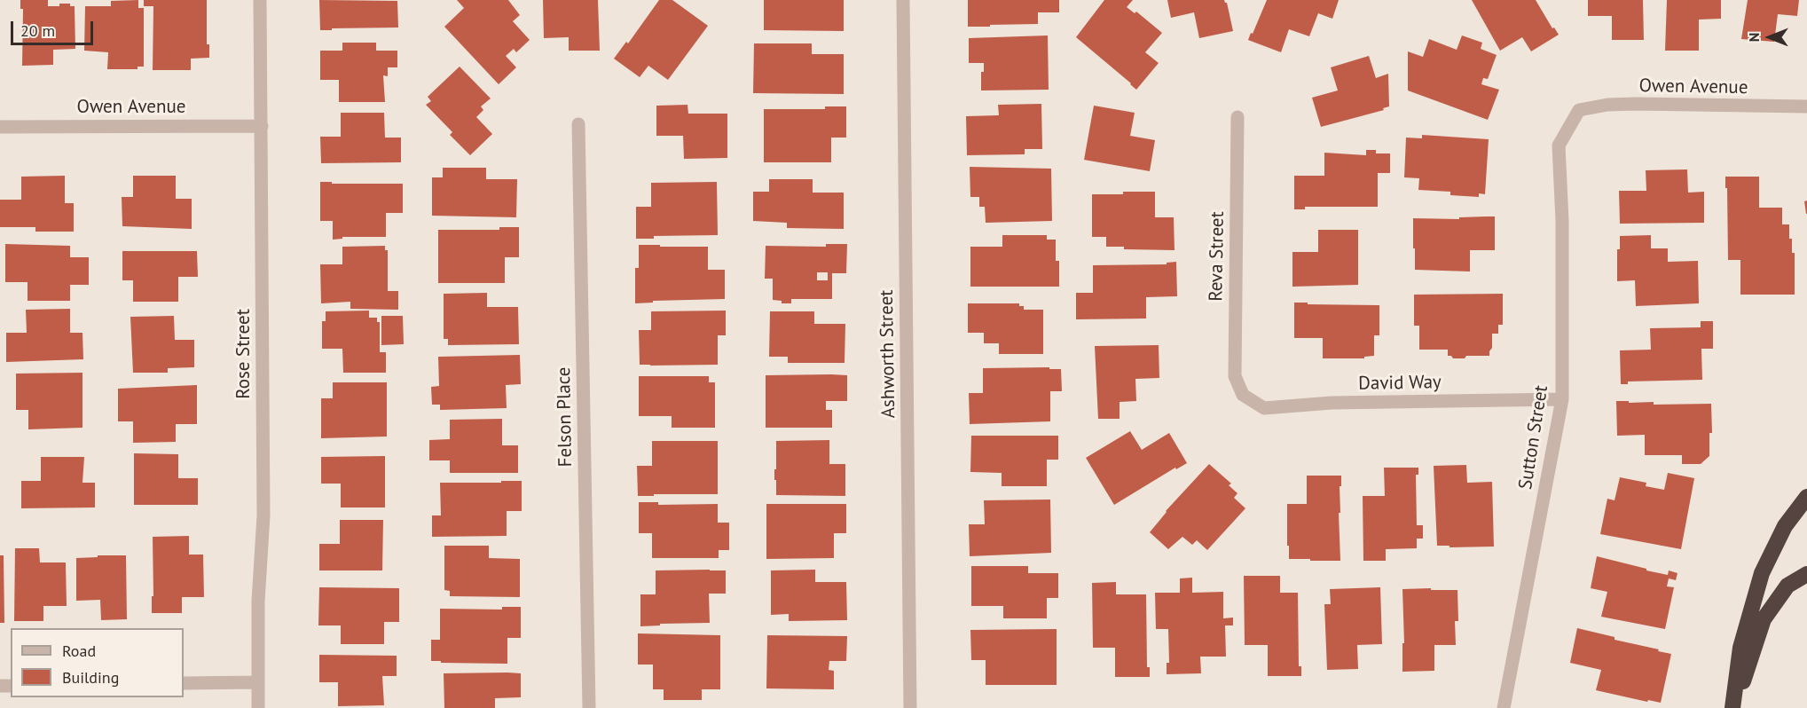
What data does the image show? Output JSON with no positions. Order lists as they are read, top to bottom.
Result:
{
  "streets": {
    "street": [
      "Owen Avenue",
      "Reva Street",
      "Rose Street",
      "Ashworth Street",
      "David Way",
      "Felson Place",
      "Sutton Street"
    ]
  },
  "crossings": [
    ["Owen Avenue", "Rose Street"],
    ["Owen Avenue", "Sutton Street"],
    ["Reva Street", "David Way"],
    ["David Way", "Sutton Street"]
  ],
  "legend": ["Road", "Building"],
  "scale_bar": "20 m",
  "north": "left"
}
